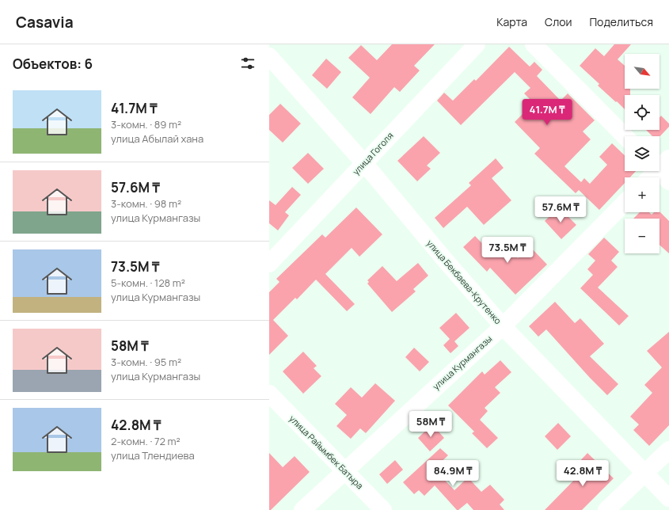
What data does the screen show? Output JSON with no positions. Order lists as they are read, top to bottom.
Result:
{
  "streets": {
    "street": [
      "улица Гоголя",
      "улица Бекбаева-Крутенко",
      "улица Курмангазы",
      "улица Райымбек Батыра"
    ]
  },
  "crossings": [
    ["улица Гоголя", "улица Бекбаева-Крутенко"],
    ["улица Бекбаева-Крутенко", "улица Курмангазы"],
    ["улица Курмангазы", "улица Райымбек Батыра"]
  ],
  "north": "bottom right",
  "page": {
    "header": "Casavia",
    "nav": ["Карта", "Слои", "Поделиться"],
    "heading": "Объектов: 6",
    "map_buttons": ["+", "−"],
    "list": [
      {
        "name": "41.7M ₸",
        "note": "3-комн. · 89 m² · улица Абылай хана"
      },
      {
        "name": "57.6M ₸",
        "note": "3-комн. · 98 m² · улица Курмангазы"
      },
      {
        "name": "73.5M ₸",
        "note": "5-комн. · 128 m² · улица Курмангазы"
      },
      {
        "name": "58M ₸",
        "note": "3-комн. · 95 m² · улица Курмангазы"
      },
      {
        "name": "42.8M ₸",
        "note": "2-комн. · 72 m² · улица Тлендиева"
      }
    ],
    "price": [
      "41.7M ₸",
      "57.6M ₸",
      "73.5M ₸",
      "58M ₸",
      "84.9M ₸",
      "42.8M ₸"
    ]
  }
}
